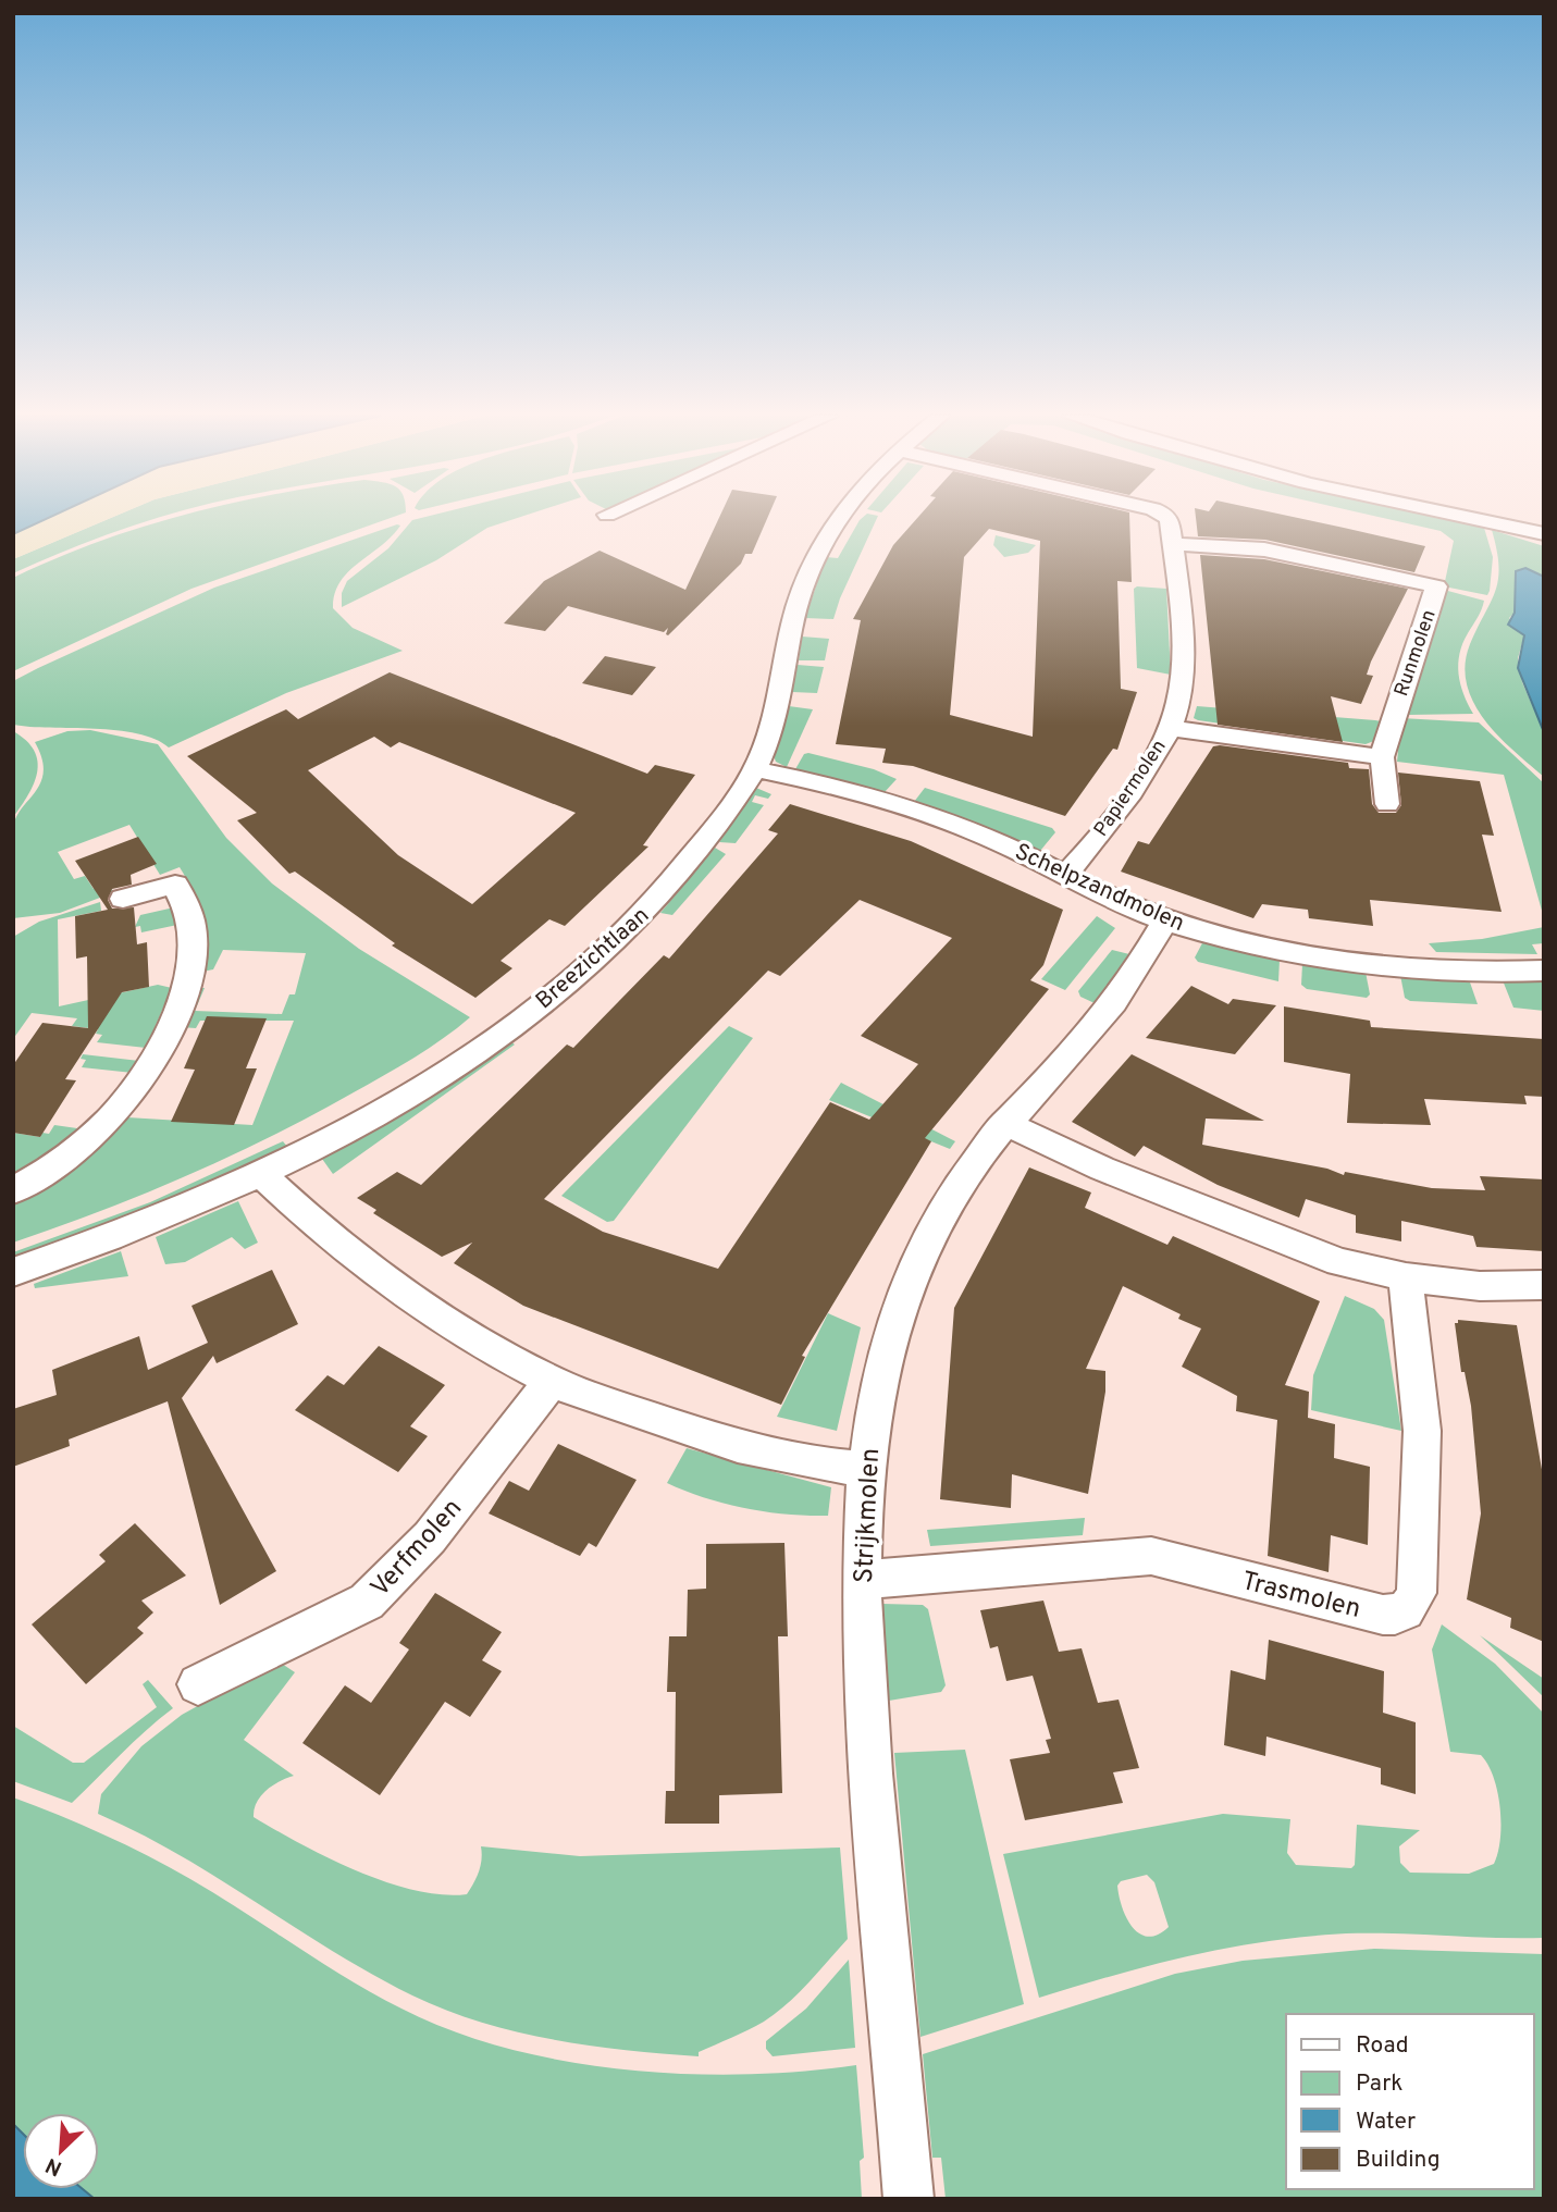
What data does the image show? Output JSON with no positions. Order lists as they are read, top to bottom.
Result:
{
  "streets": {
    "street": [
      "Runmolen",
      "Papiermolen",
      "Schelpzandmolen",
      "Breezichtlaan",
      "Strijkmolen",
      "Verfmolen",
      "Trasmolen"
    ]
  },
  "crossings": [
    ["Runmolen", "Papiermolen"],
    ["Papiermolen", "Schelpzandmolen"],
    ["Schelpzandmolen", "Breezichtlaan"],
    ["Schelpzandmolen", "Strijkmolen"],
    ["Strijkmolen", "Trasmolen"]
  ],
  "legend": [
    "Road",
    "Park",
    "Water",
    "Building"
  ],
  "north": "bottom left"
}
